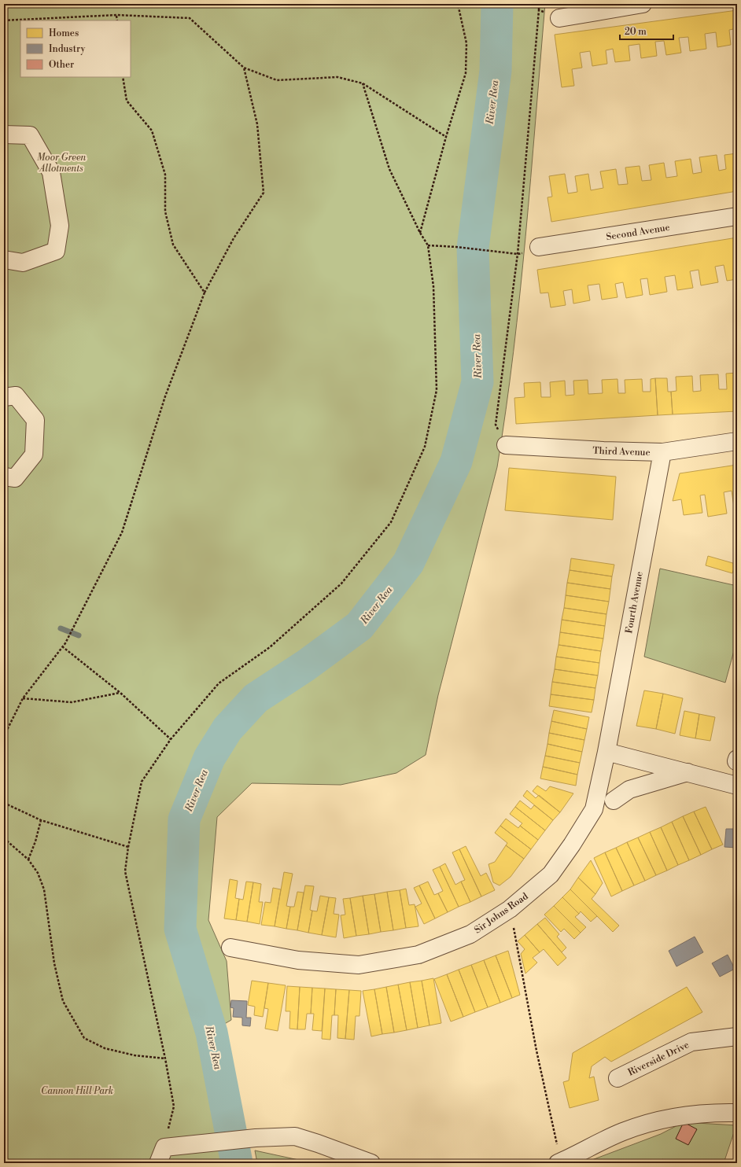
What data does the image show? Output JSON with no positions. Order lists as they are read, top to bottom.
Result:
{
  "streets": {
    "street": [
      "Second Avenue",
      "Third Avenue",
      "Fourth Avenue",
      "Sir Johns Road",
      "Riverside Drive"
    ]
  },
  "crossings": [
    ["Third Avenue", "Fourth Avenue"],
    ["Fourth Avenue", "Sir Johns Road"]
  ],
  "water": ["River Rea"],
  "parks": ["Moor Green Allotments", "Cannon Hill Park"],
  "legend": ["Homes", "Industry", "Other"],
  "scale_bar": "20 m"
}
